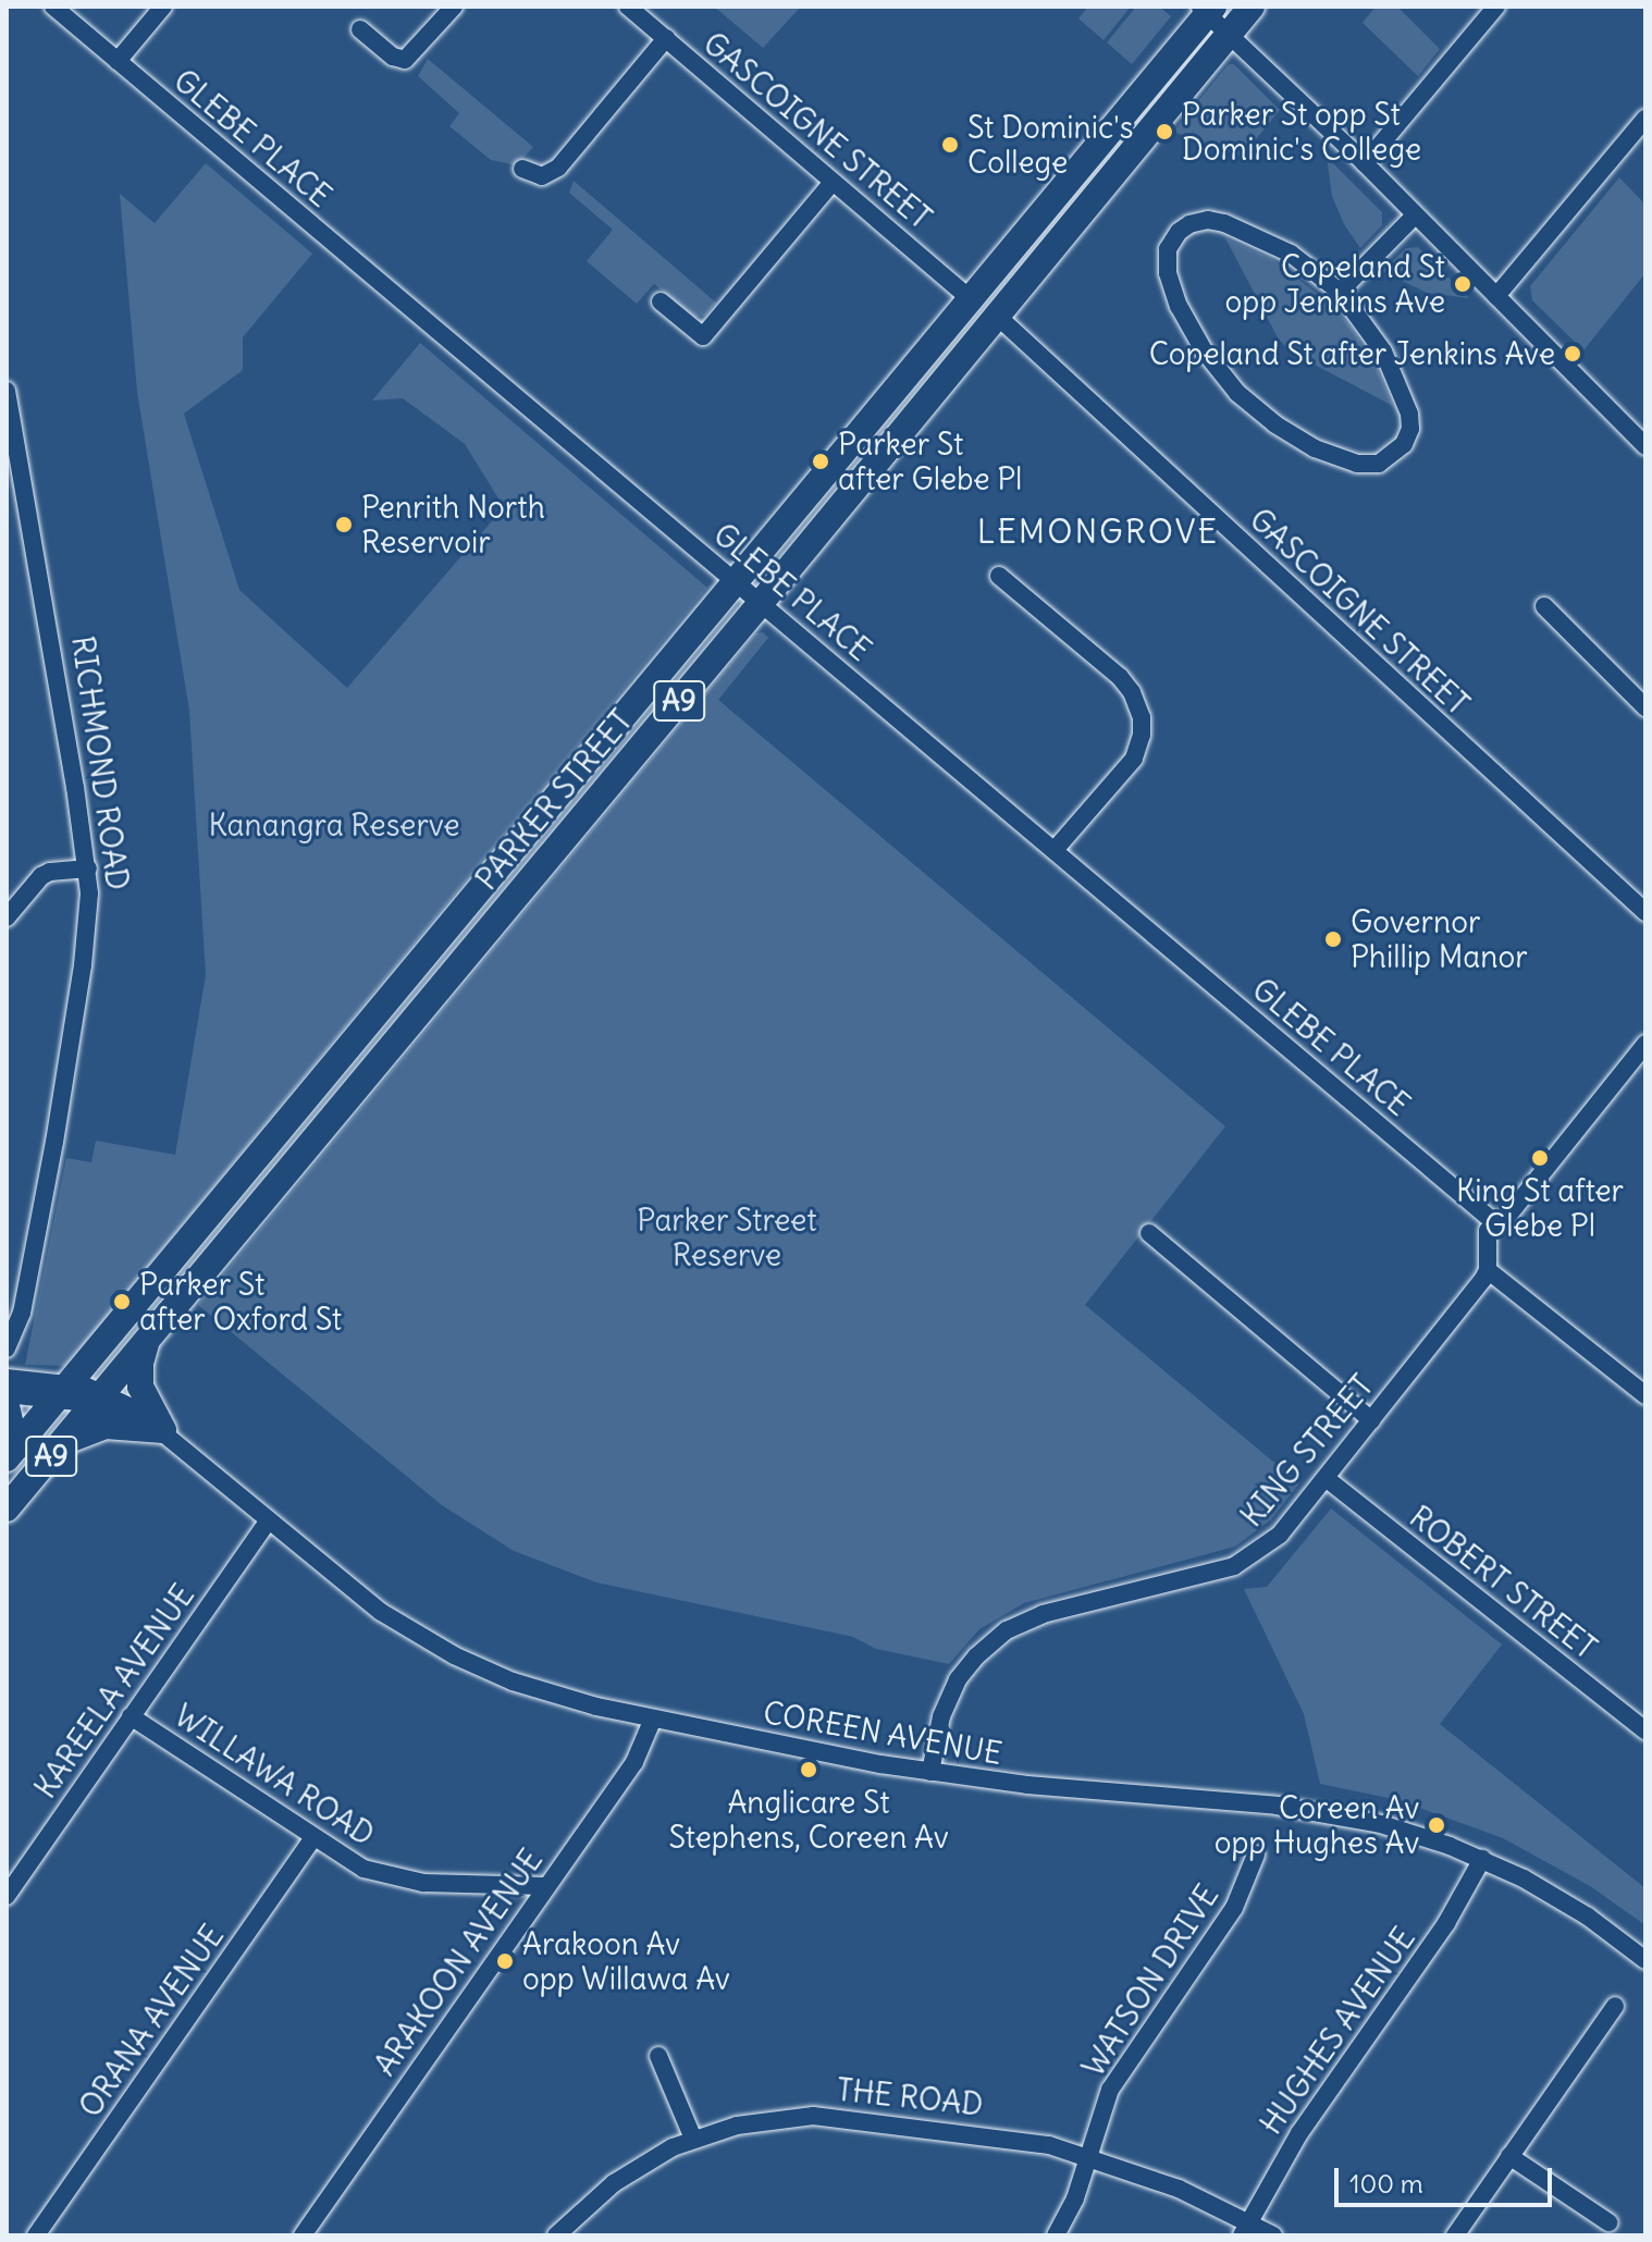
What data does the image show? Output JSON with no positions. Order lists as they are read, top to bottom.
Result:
{
  "streets": {
    "highway": ["A9", "PARKER STREET"],
    "street": [
      "GASCOIGNE STREET",
      "GLEBE PLACE",
      "RICHMOND ROAD",
      "KING STREET",
      "ROBERT STREET",
      "KAREELA AVENUE",
      "COREEN AVENUE",
      "WILLAWA ROAD",
      "ARAKOON AVENUE",
      "WATSON DRIVE",
      "ORANA AVENUE",
      "HUGHES AVENUE",
      "THE ROAD"
    ]
  },
  "crossings": [
    ["GASCOIGNE STREET", "PARKER STREET"],
    ["GLEBE PLACE", "PARKER STREET"],
    ["A9", "PARKER STREET"],
    ["A9", "COREEN AVENUE"],
    ["PARKER STREET", "COREEN AVENUE"],
    ["KING STREET", "ROBERT STREET"],
    ["KING STREET", "COREEN AVENUE"],
    ["KAREELA AVENUE", "COREEN AVENUE"],
    ["KAREELA AVENUE", "WILLAWA ROAD"],
    ["COREEN AVENUE", "ARAKOON AVENUE"],
    ["COREEN AVENUE", "HUGHES AVENUE"],
    ["WILLAWA ROAD", "ARAKOON AVENUE"],
    ["WILLAWA ROAD", "ORANA AVENUE"],
    ["WATSON DRIVE", "THE ROAD"],
    ["HUGHES AVENUE", "THE ROAD"]
  ],
  "districts": ["LEMONGROVE"],
  "parks": ["Kanangra Reserve", "Parker Street Reserve"],
  "places": [
    "Parker St opp St Dominic's College",
    "St Dominic's College",
    "Copeland St opp Jenkins Ave",
    "Copeland St after Jenkins Ave",
    "Parker St after Glebe Pl",
    "Penrith North Reservoir",
    "Governor Phillip Manor",
    "King St after Glebe Pl",
    "Parker St after Oxford St",
    "Anglicare St Stephens, Coreen Av",
    "Coreen Av opp Hughes Av",
    "Arakoon Av opp Willawa Av"
  ],
  "scale_bar": "100 m"
}
